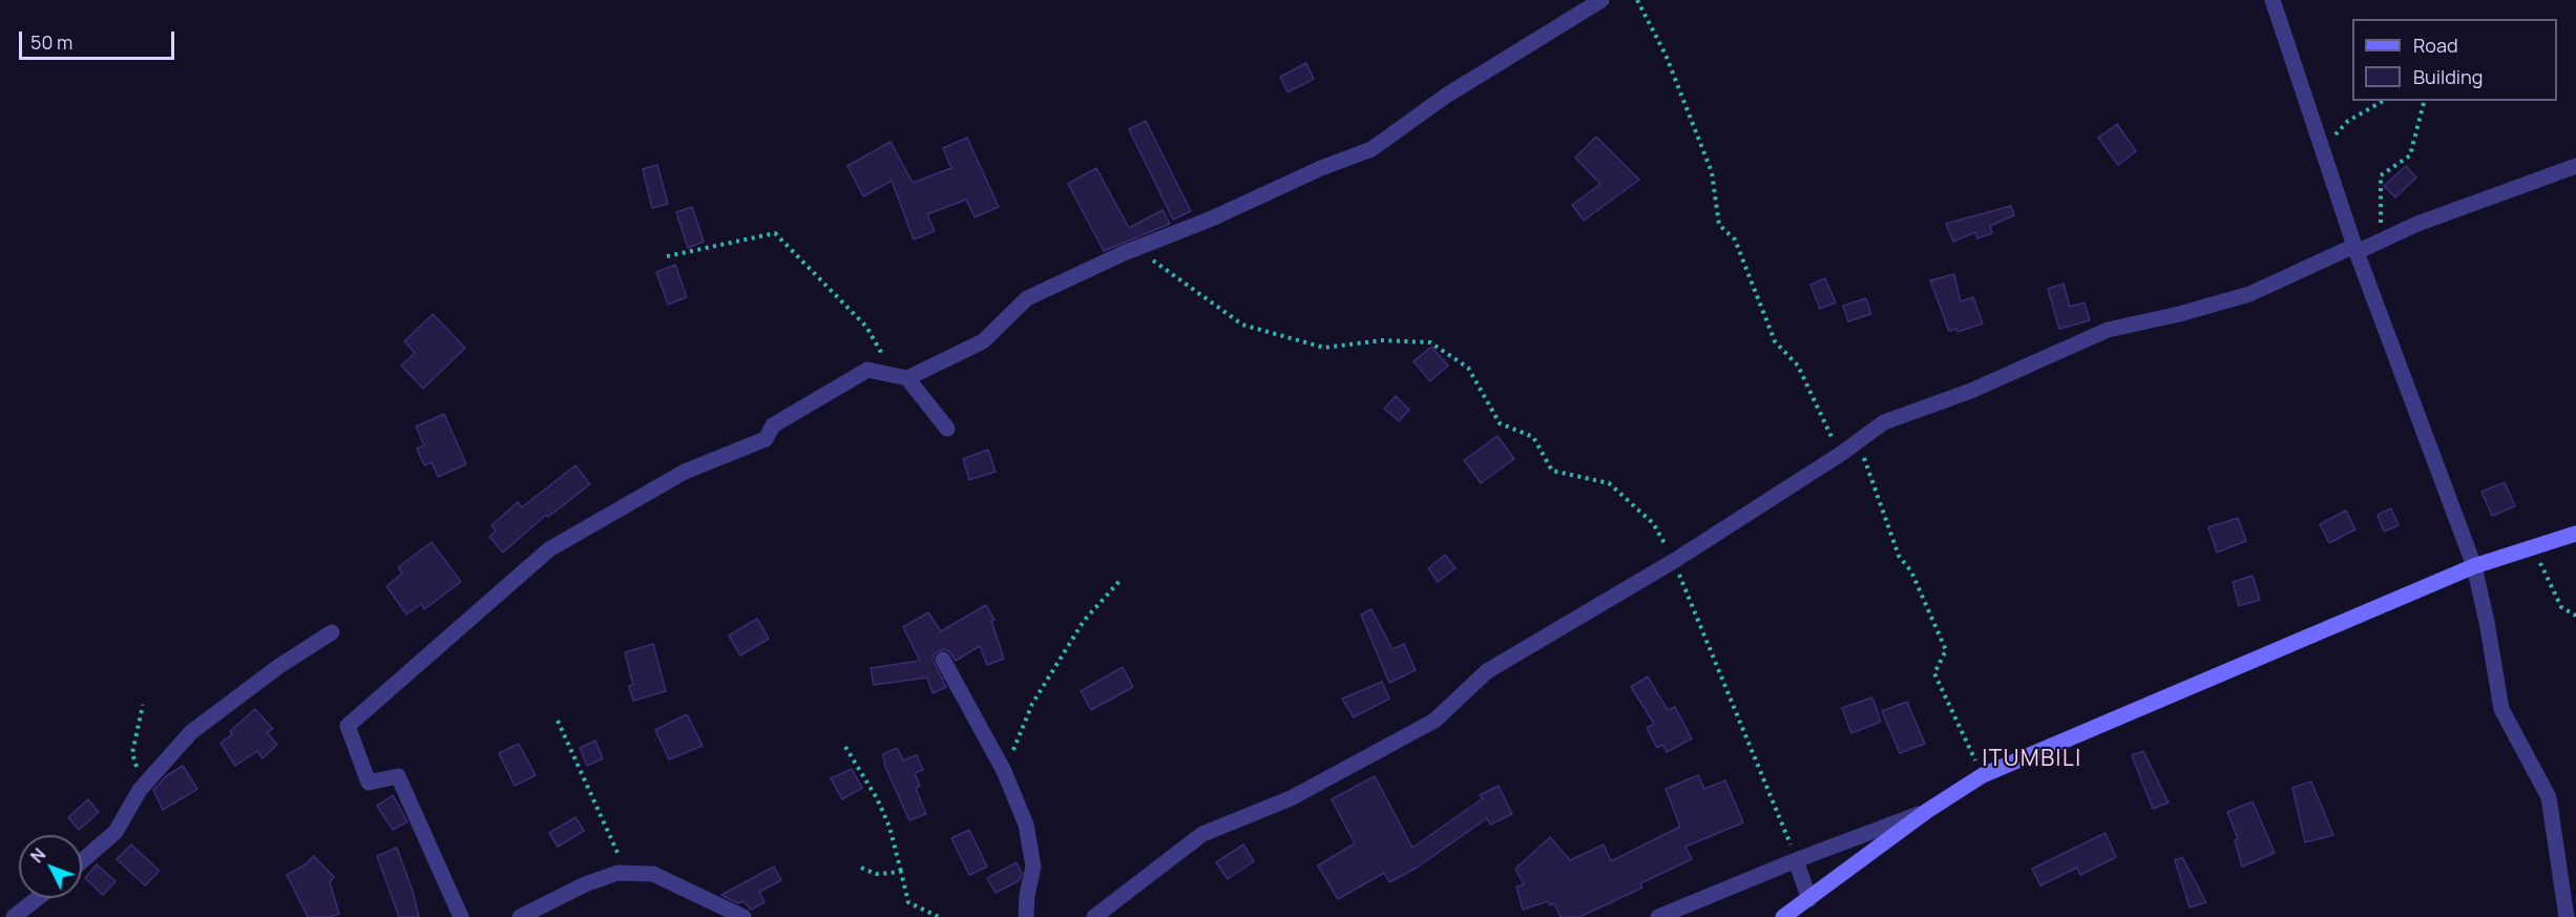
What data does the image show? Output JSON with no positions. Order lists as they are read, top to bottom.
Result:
{
  "districts": ["ITUMBILI"],
  "legend": ["Road", "Building"],
  "scale_bar": "50 m",
  "north": "top left"
}
